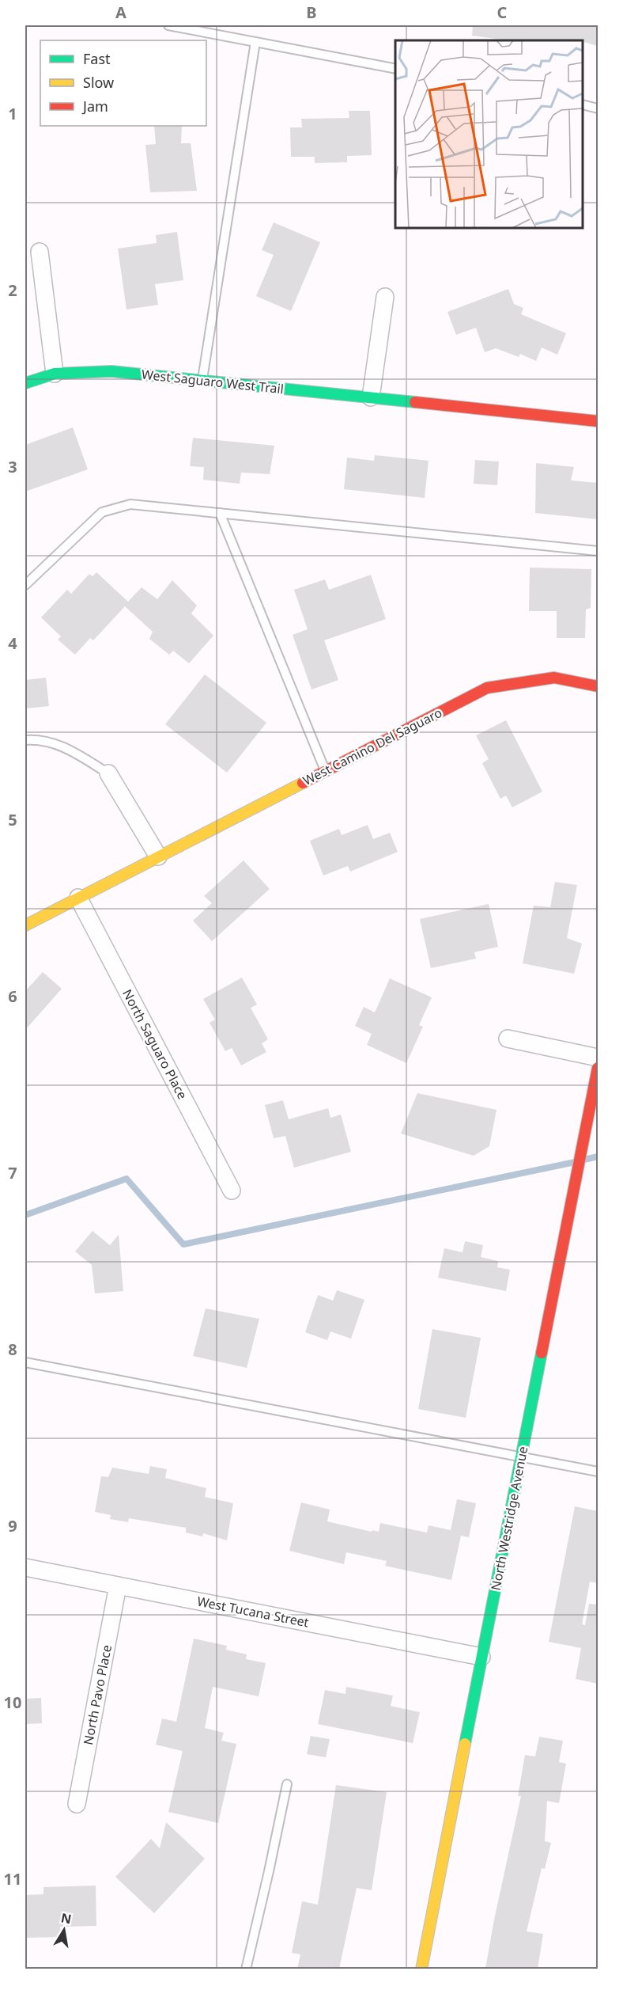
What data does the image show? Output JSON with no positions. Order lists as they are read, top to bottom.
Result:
{
  "streets": {
    "street": [
      "West Saguaro West Trail",
      "West Camino Del Saguaro",
      "North Saguaro Place",
      "North Westridge Avenue",
      "West Tucana Street",
      "North Pavo Place"
    ]
  },
  "crossings": [
    ["West Camino Del Saguaro", "North Saguaro Place"],
    ["North Westridge Avenue", "West Tucana Street"],
    ["West Tucana Street", "North Pavo Place"]
  ],
  "legend": ["Fast", "Slow", "Jam"],
  "north": "top",
  "grid": {
    "columns": ["A", "B", "C"],
    "rows": [
      "1",
      "2",
      "3",
      "4",
      "5",
      "6",
      "7",
      "8",
      "9",
      "10",
      "11"
    ]
  }
}
